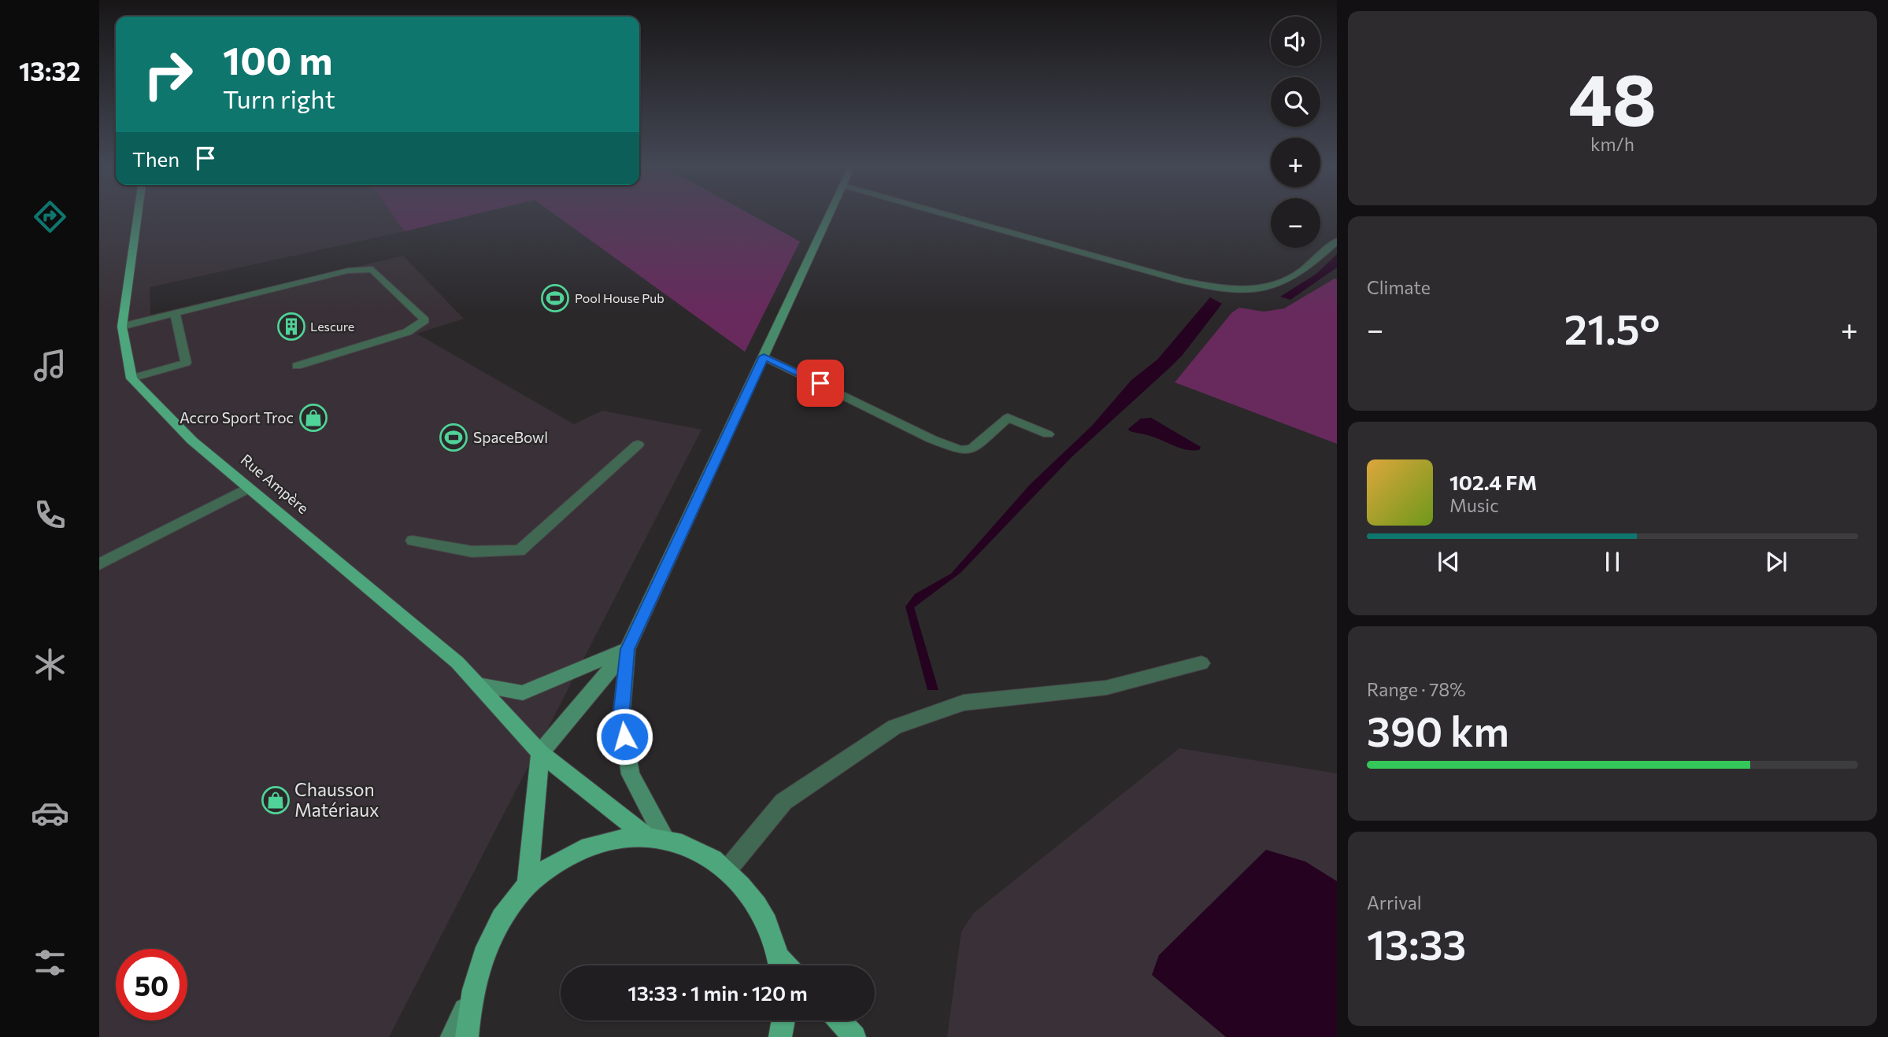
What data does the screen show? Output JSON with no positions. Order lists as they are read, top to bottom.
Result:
{
  "streets": {
    "main road": ["Rue Ampère"]
  },
  "places": {
    "sports": ["Pool House Pub", "SpaceBowl"],
    "building": ["Lescure"],
    "shop": ["Accro Sport Troc", "Chausson Matériaux"]
  },
  "page": {
    "tabs": "13:32",
    "tile": [
      ["48", "km/h"],
      "Climate",
      ["Range · 78%", "390 km"],
      ["Arrival", "13:33"]
    ],
    "map_buttons": ["+", "−"],
    "turn": ["100 m", "Turn right"],
    "then": "Then",
    "heat": ["−", "21.5°", "+"],
    "song": ["102.4 FM", "Music"],
    "limit": "50",
    "trip": "13:33 · 1 min · 120 m"
  }
}
